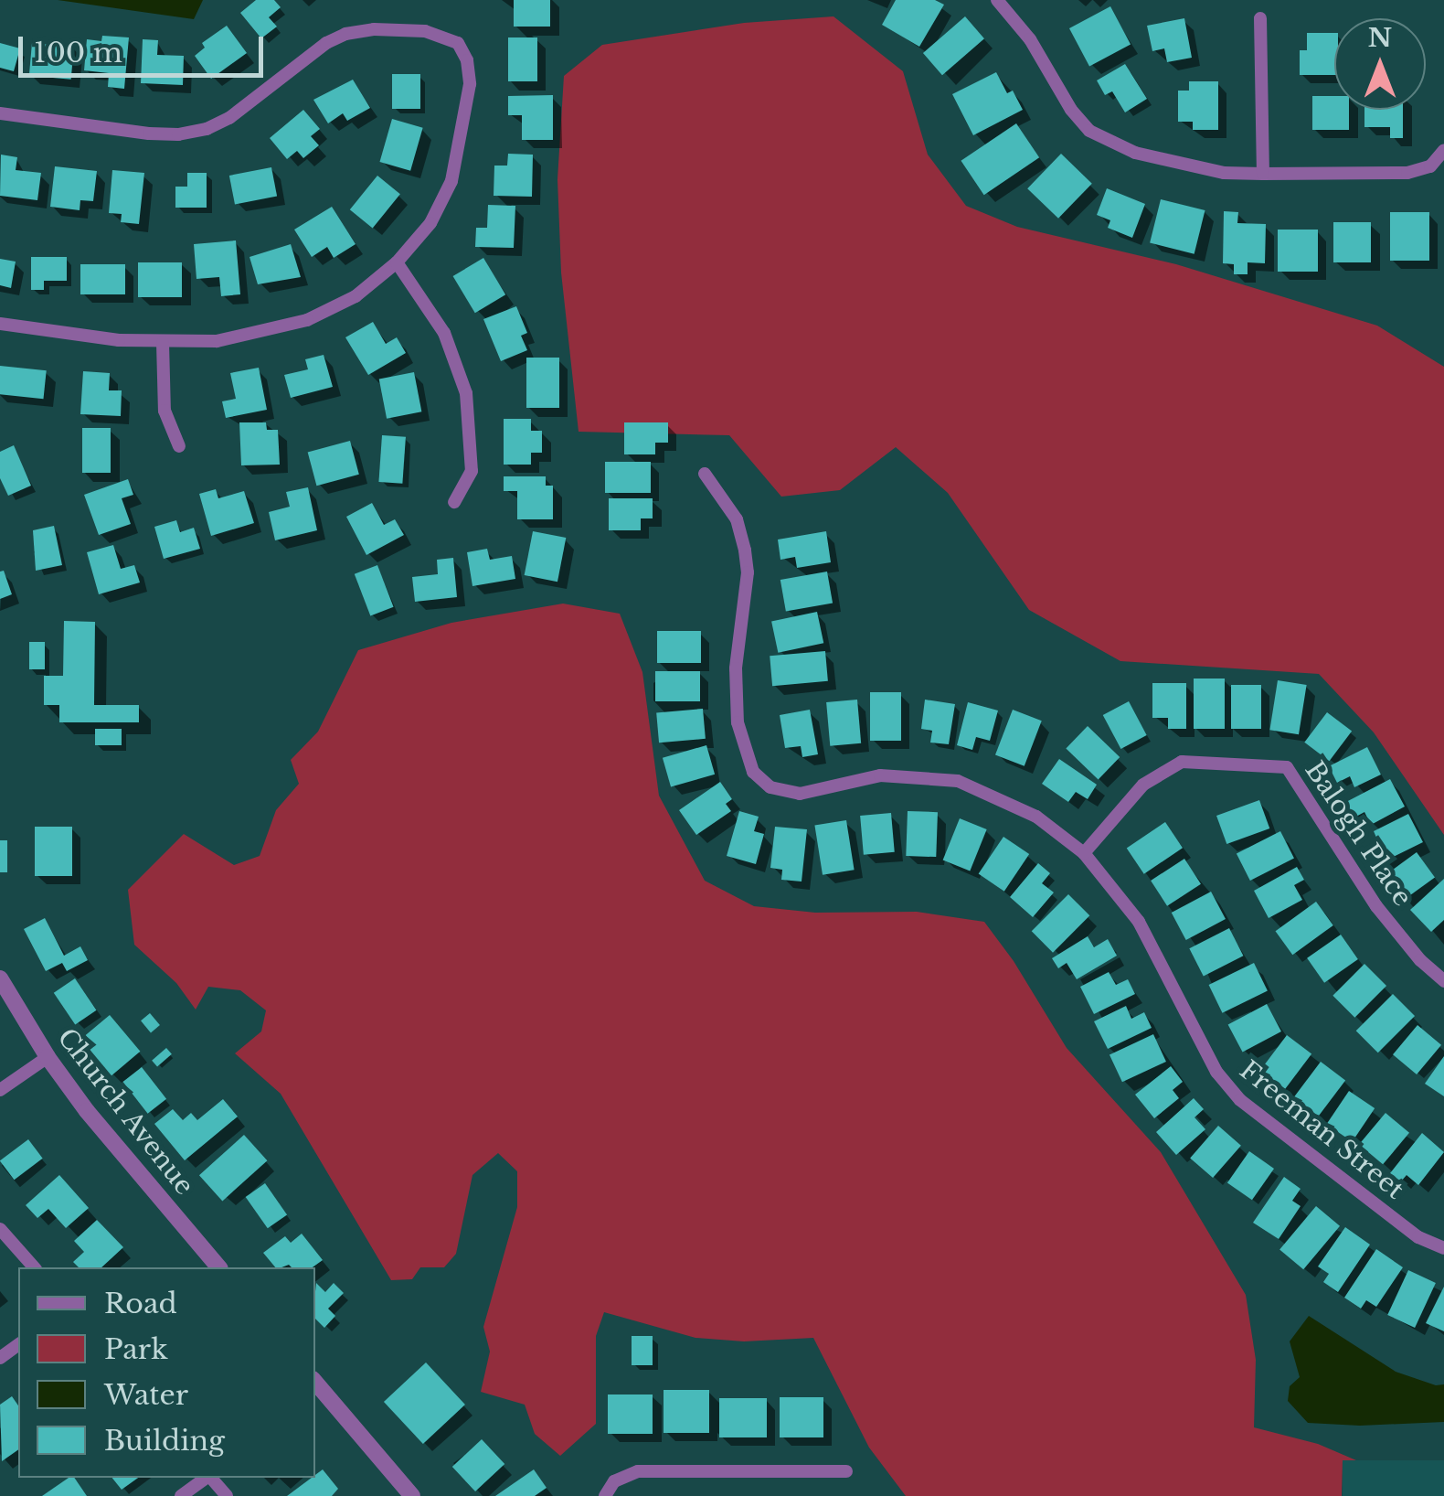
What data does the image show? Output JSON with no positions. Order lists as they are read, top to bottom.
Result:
{
  "streets": {
    "street": ["Balogh Place", "Church Avenue", "Freeman Street"]
  },
  "crossings": [
    ["Balogh Place", "Freeman Street"]
  ],
  "legend": [
    "Road",
    "Park",
    "Water",
    "Building"
  ],
  "scale_bar": "100 m",
  "north": "top"
}
